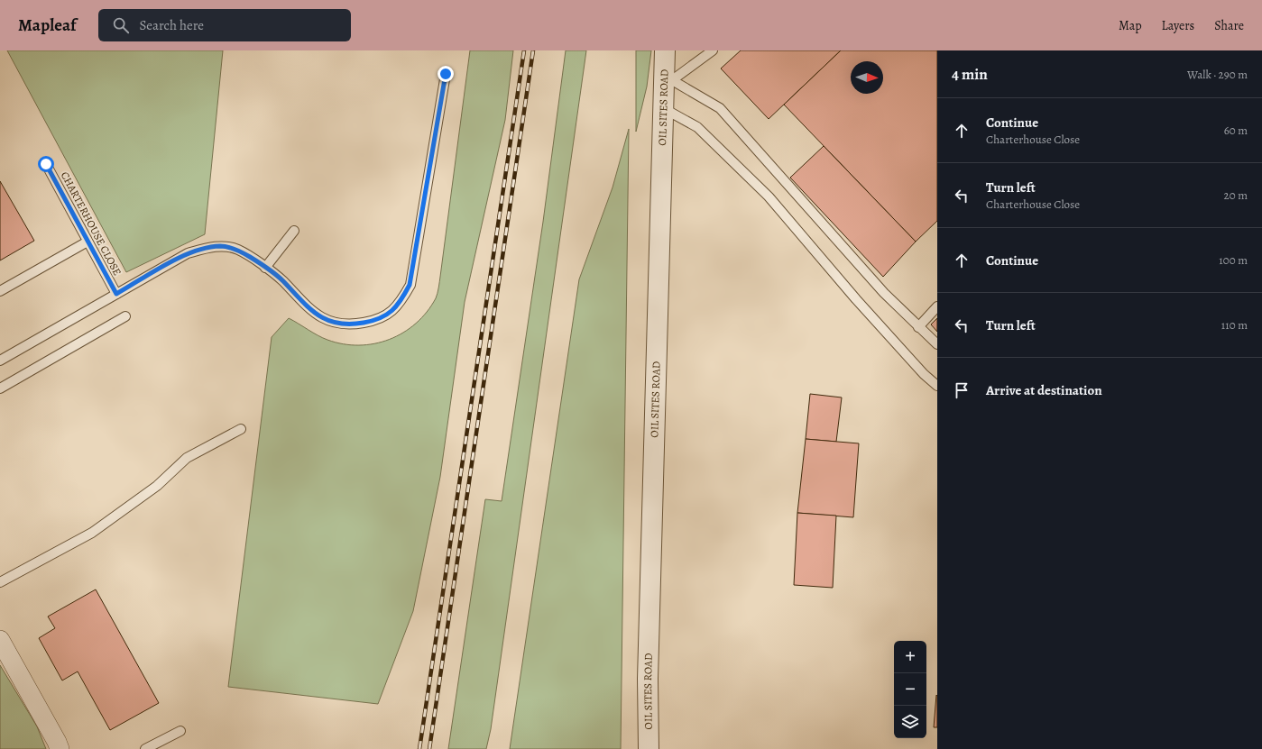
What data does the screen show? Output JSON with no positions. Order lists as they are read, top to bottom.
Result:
{
  "streets": {
    "street": ["OIL SITES ROAD"],
    "lane": ["CHARTERHOUSE CLOSE"]
  },
  "north": "right",
  "page": {
    "header": "Mapleaf",
    "search": "Search here",
    "nav": ["Map", "Layers", "Share"],
    "heading": ["4 min", "Walk · 290 m"],
    "list": [
      ["Continue", "Charterhouse Close", "60 m"],
      ["Turn left", "Charterhouse Close", "20 m"],
      ["Continue", "100 m"],
      ["Turn left", "110 m"],
      "Arrive at destination"
    ],
    "map_buttons": ["+", "−"]
  }
}
